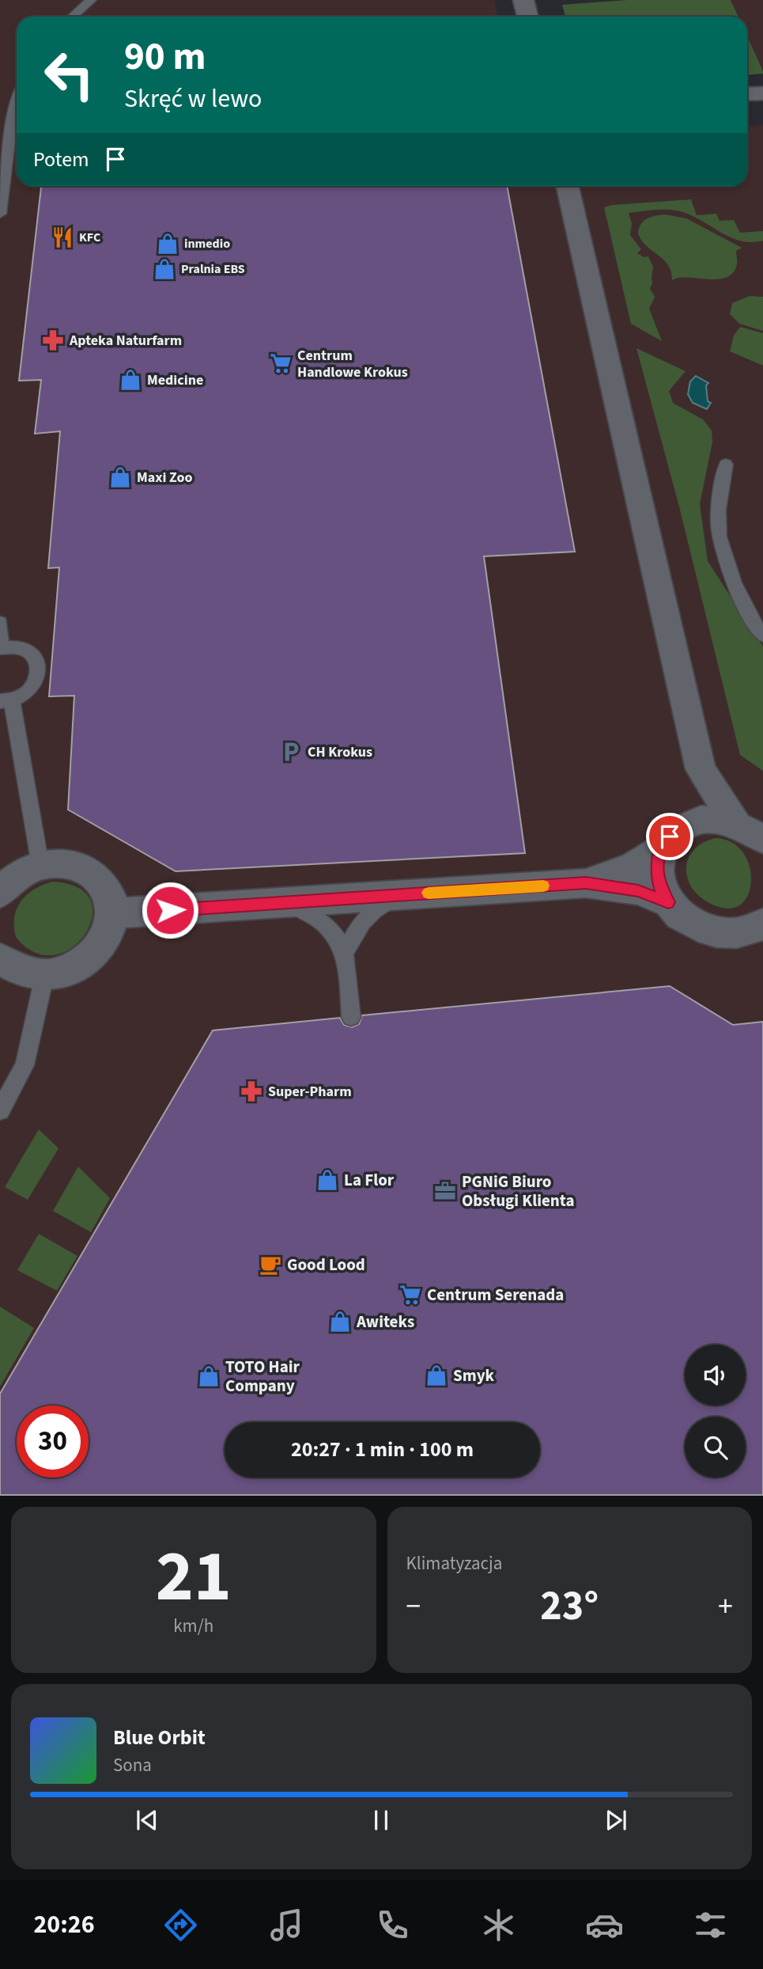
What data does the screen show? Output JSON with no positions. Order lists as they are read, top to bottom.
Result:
{
  "places": {
    "restaurant": ["KFC"],
    "shop": [
      "inmedio",
      "Pralnia EBS",
      "Medicine",
      "Maxi Zoo",
      "La Flor",
      "Awiteks",
      "Smyk",
      "TOTO Hair Company"
    ],
    "pharmacy": ["Apteka Naturfarm", "Super-Pharm"],
    "supermarket": ["Centrum Handlowe Krokus", "Centrum Serenada"],
    "parking": ["CH Krokus"],
    "office": ["PGNiG Biuro Obsługi Klienta"],
    "cafe": ["Good Lood"]
  },
  "page": {
    "turn": ["90 m", "Skręć w lewo"],
    "then": "Potem",
    "limit": "30",
    "trip": "20:27 · 1 min · 100 m",
    "tile": [
      ["21", "km/h"],
      "Klimatyzacja"
    ],
    "heat": ["−", "23°", "+"],
    "song": ["Blue Orbit", "Sona"],
    "tabs": "20:26"
  }
}
